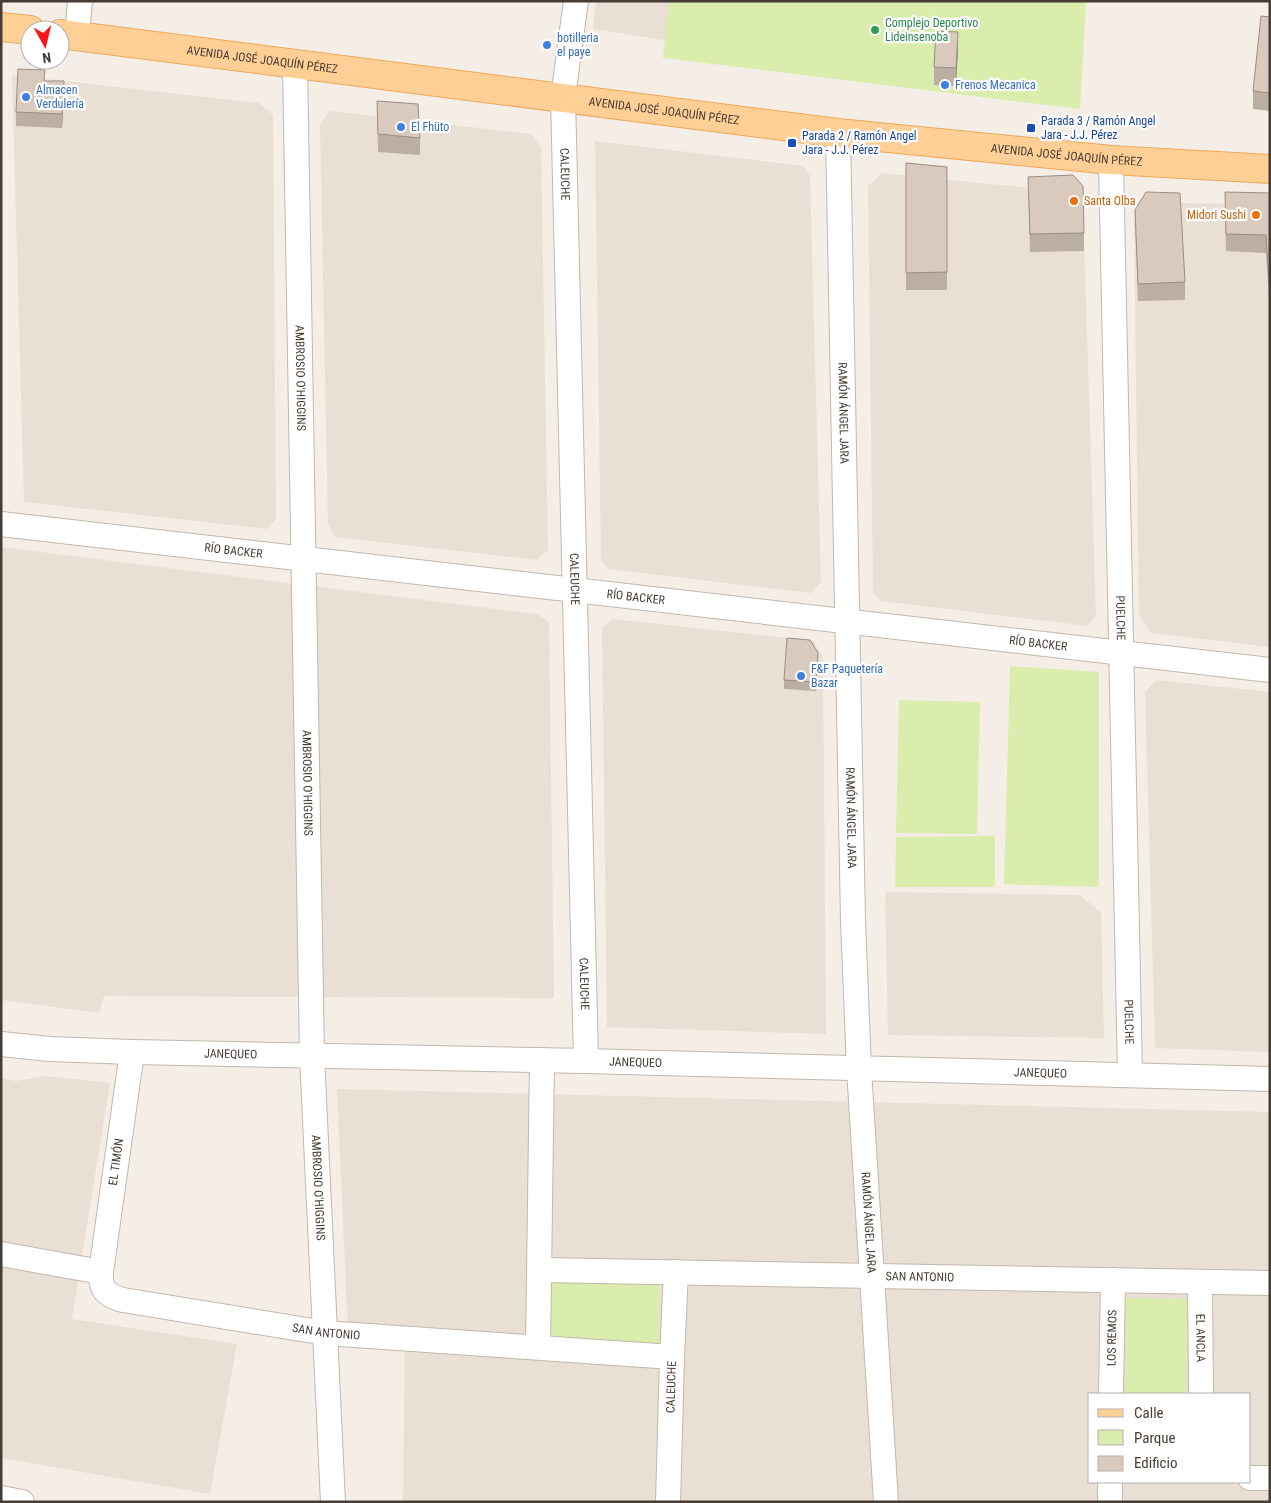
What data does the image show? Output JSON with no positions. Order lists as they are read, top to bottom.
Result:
{
  "streets": {
    "main road": ["AVENIDA JOSÉ JOAQUÍN PÉREZ"],
    "street": [
      "CALEUCHE",
      "AMBROSIO O'HIGGINS",
      "RAMÓN ÁNGEL JARA",
      "RÍO BACKER",
      "PUELCHE",
      "JANEQUEO",
      "EL TIMÓN",
      "SAN ANTONIO",
      "LOS REMOS",
      "EL ANCLA"
    ]
  },
  "crossings": [
    ["AVENIDA JOSÉ JOAQUÍN PÉREZ", "CALEUCHE"],
    ["AVENIDA JOSÉ JOAQUÍN PÉREZ", "AMBROSIO O'HIGGINS"],
    ["AVENIDA JOSÉ JOAQUÍN PÉREZ", "RAMÓN ÁNGEL JARA"],
    ["AVENIDA JOSÉ JOAQUÍN PÉREZ", "PUELCHE"],
    ["CALEUCHE", "RÍO BACKER"],
    ["CALEUCHE", "JANEQUEO"],
    ["CALEUCHE", "SAN ANTONIO"],
    ["AMBROSIO O'HIGGINS", "RÍO BACKER"],
    ["AMBROSIO O'HIGGINS", "JANEQUEO"],
    ["AMBROSIO O'HIGGINS", "SAN ANTONIO"],
    ["RAMÓN ÁNGEL JARA", "RÍO BACKER"],
    ["RAMÓN ÁNGEL JARA", "JANEQUEO"],
    ["RAMÓN ÁNGEL JARA", "SAN ANTONIO"],
    ["RÍO BACKER", "PUELCHE"],
    ["PUELCHE", "JANEQUEO"],
    ["JANEQUEO", "EL TIMÓN"],
    ["EL TIMÓN", "SAN ANTONIO"],
    ["SAN ANTONIO", "LOS REMOS"],
    ["SAN ANTONIO", "EL ANCLA"]
  ],
  "places": {
    "other": [
      "Complejo Deportivo Lideinsenoba",
      "botilleria el paye",
      "Frenos Mecanica",
      "Almacen Verdulería",
      "El Fhüto",
      "Santa Olba",
      "Midori Sushi",
      "F&F Paquetería Bazar"
    ],
    "transit": ["Parada 3 / Ramón Angel Jara - J.J. Pérez", "Parada 2 / Ramón Angel Jara - J.J. Pérez"]
  },
  "legend": ["Calle", "Parque", "Edificio"],
  "north": "bottom"
}
